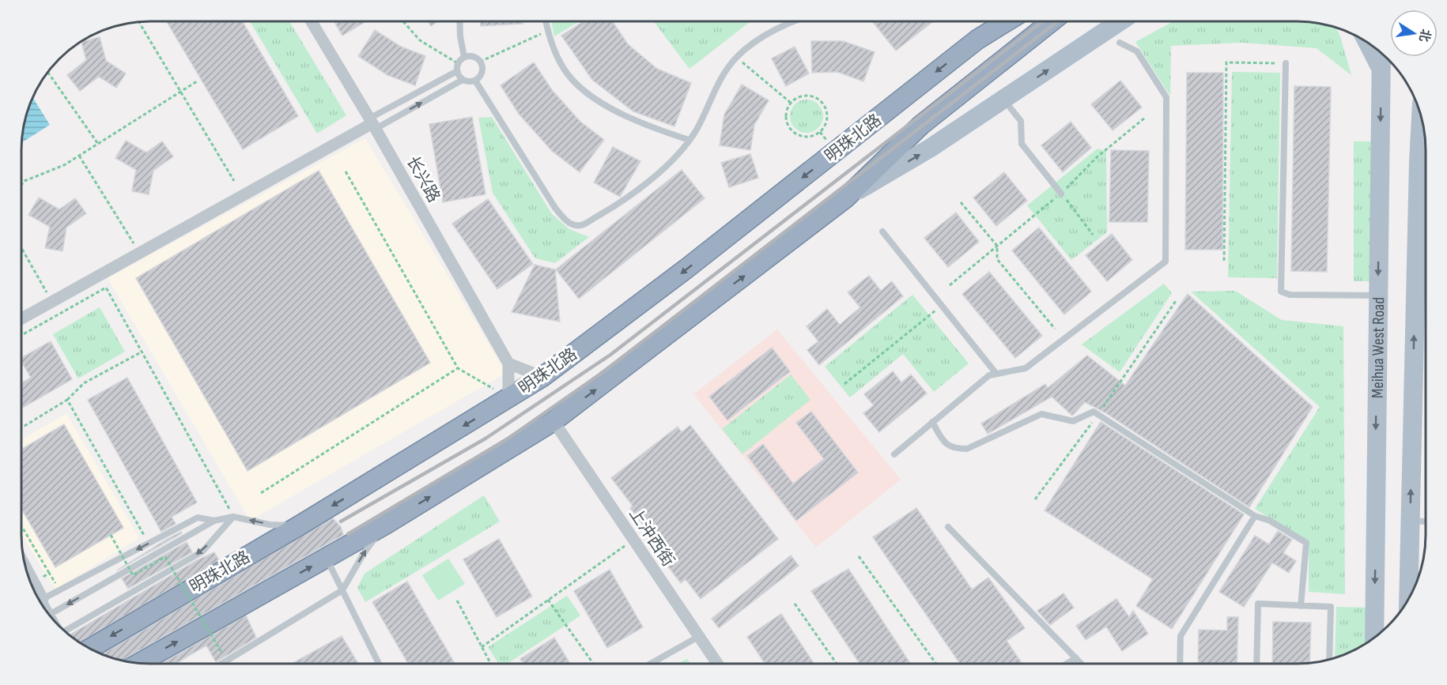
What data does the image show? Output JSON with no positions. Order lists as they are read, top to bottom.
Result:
{
  "streets": {
    "highway": ["明珠北路"],
    "main road": ["Meihua West Road"],
    "street": ["长兴路", "上沖西街"]
  },
  "crossings": [
    ["明珠北路", "长兴路"],
    ["明珠北路", "上沖西街"]
  ],
  "north": "right"
}
